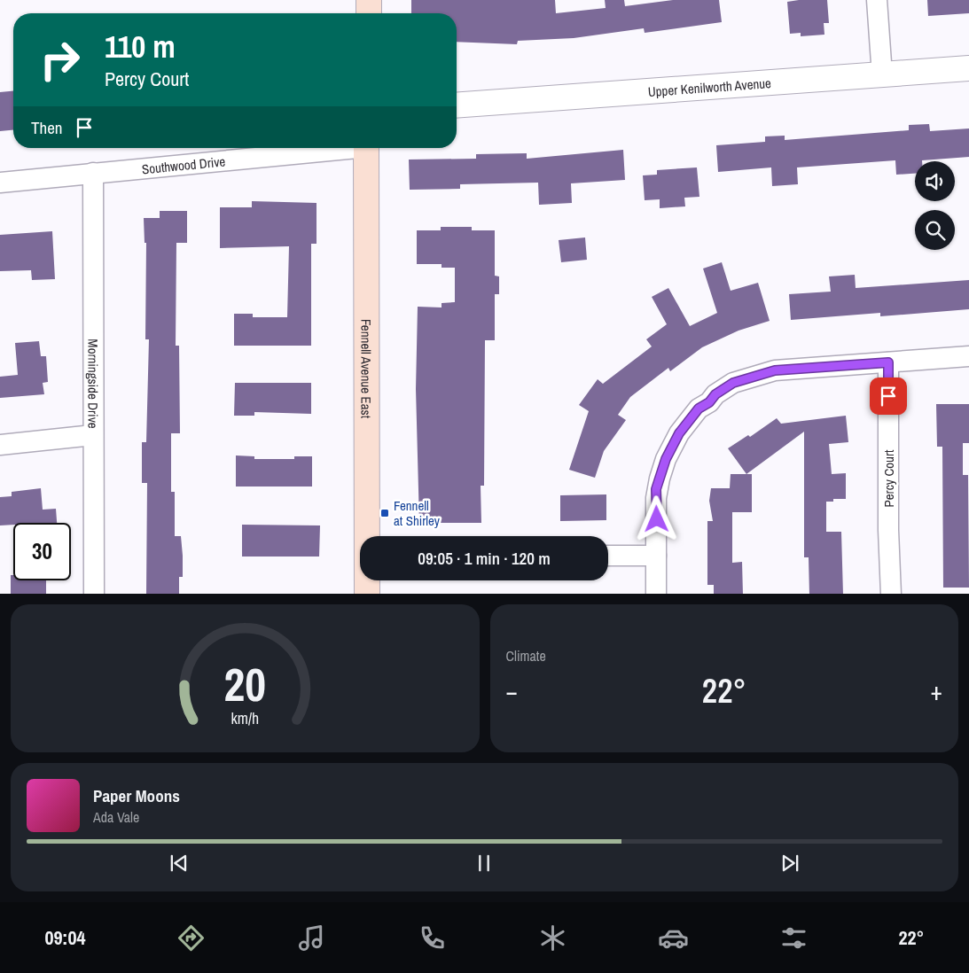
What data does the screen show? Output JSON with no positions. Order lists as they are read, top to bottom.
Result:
{
  "streets": {
    "main road": ["Fennell Avenue East"],
    "street": [
      "Upper Kenilworth Avenue",
      "Southwood Drive",
      "Morningside Drive",
      "Percy Court"
    ]
  },
  "crossings": [
    ["Southwood Drive", "Morningside Drive"]
  ],
  "places": {
    "transit": ["Fennell at Shirley"]
  },
  "page": {
    "turn": ["110 m", "Percy Court"],
    "then": "Then",
    "limit": "30",
    "trip": "09:05 · 1 min · 120 m",
    "tile": "Climate",
    "heat": ["−", "22°", "+"],
    "song": ["Paper Moons", "Ada Vale"],
    "tabs": ["09:04", "22°"],
    "gauge": ["20", "km/h"]
  }
}
